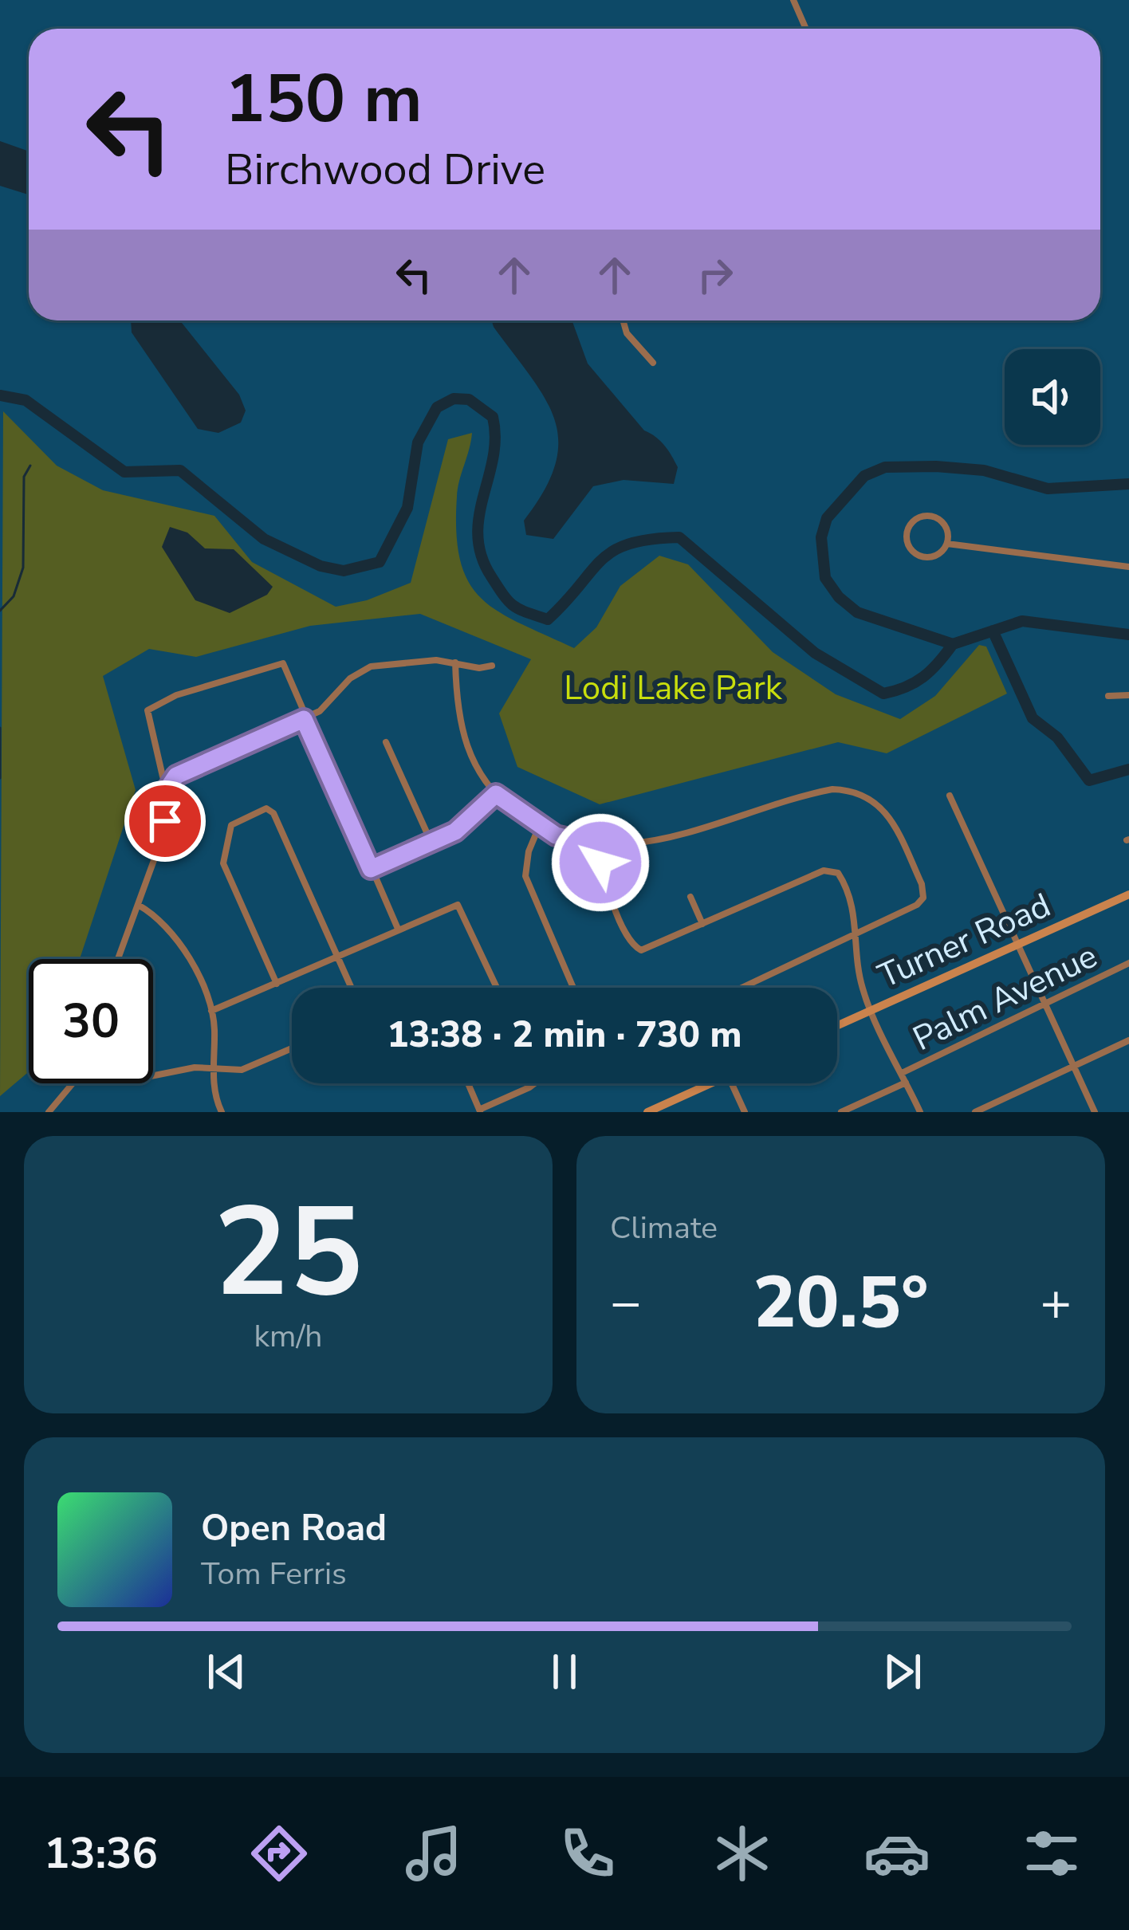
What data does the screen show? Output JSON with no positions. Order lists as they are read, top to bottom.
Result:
{
  "streets": {
    "main road": ["Turner Road"],
    "street": ["Palm Avenue"]
  },
  "parks": ["Lodi Lake Park"],
  "page": {
    "turn": ["150 m", "Birchwood Drive"],
    "limit": "30",
    "trip": "13:38 · 2 min · 730 m",
    "tile": [
      ["25", "km/h"],
      "Climate"
    ],
    "heat": ["−", "20.5°", "+"],
    "song": ["Open Road", "Tom Ferris"],
    "tabs": "13:36"
  }
}
